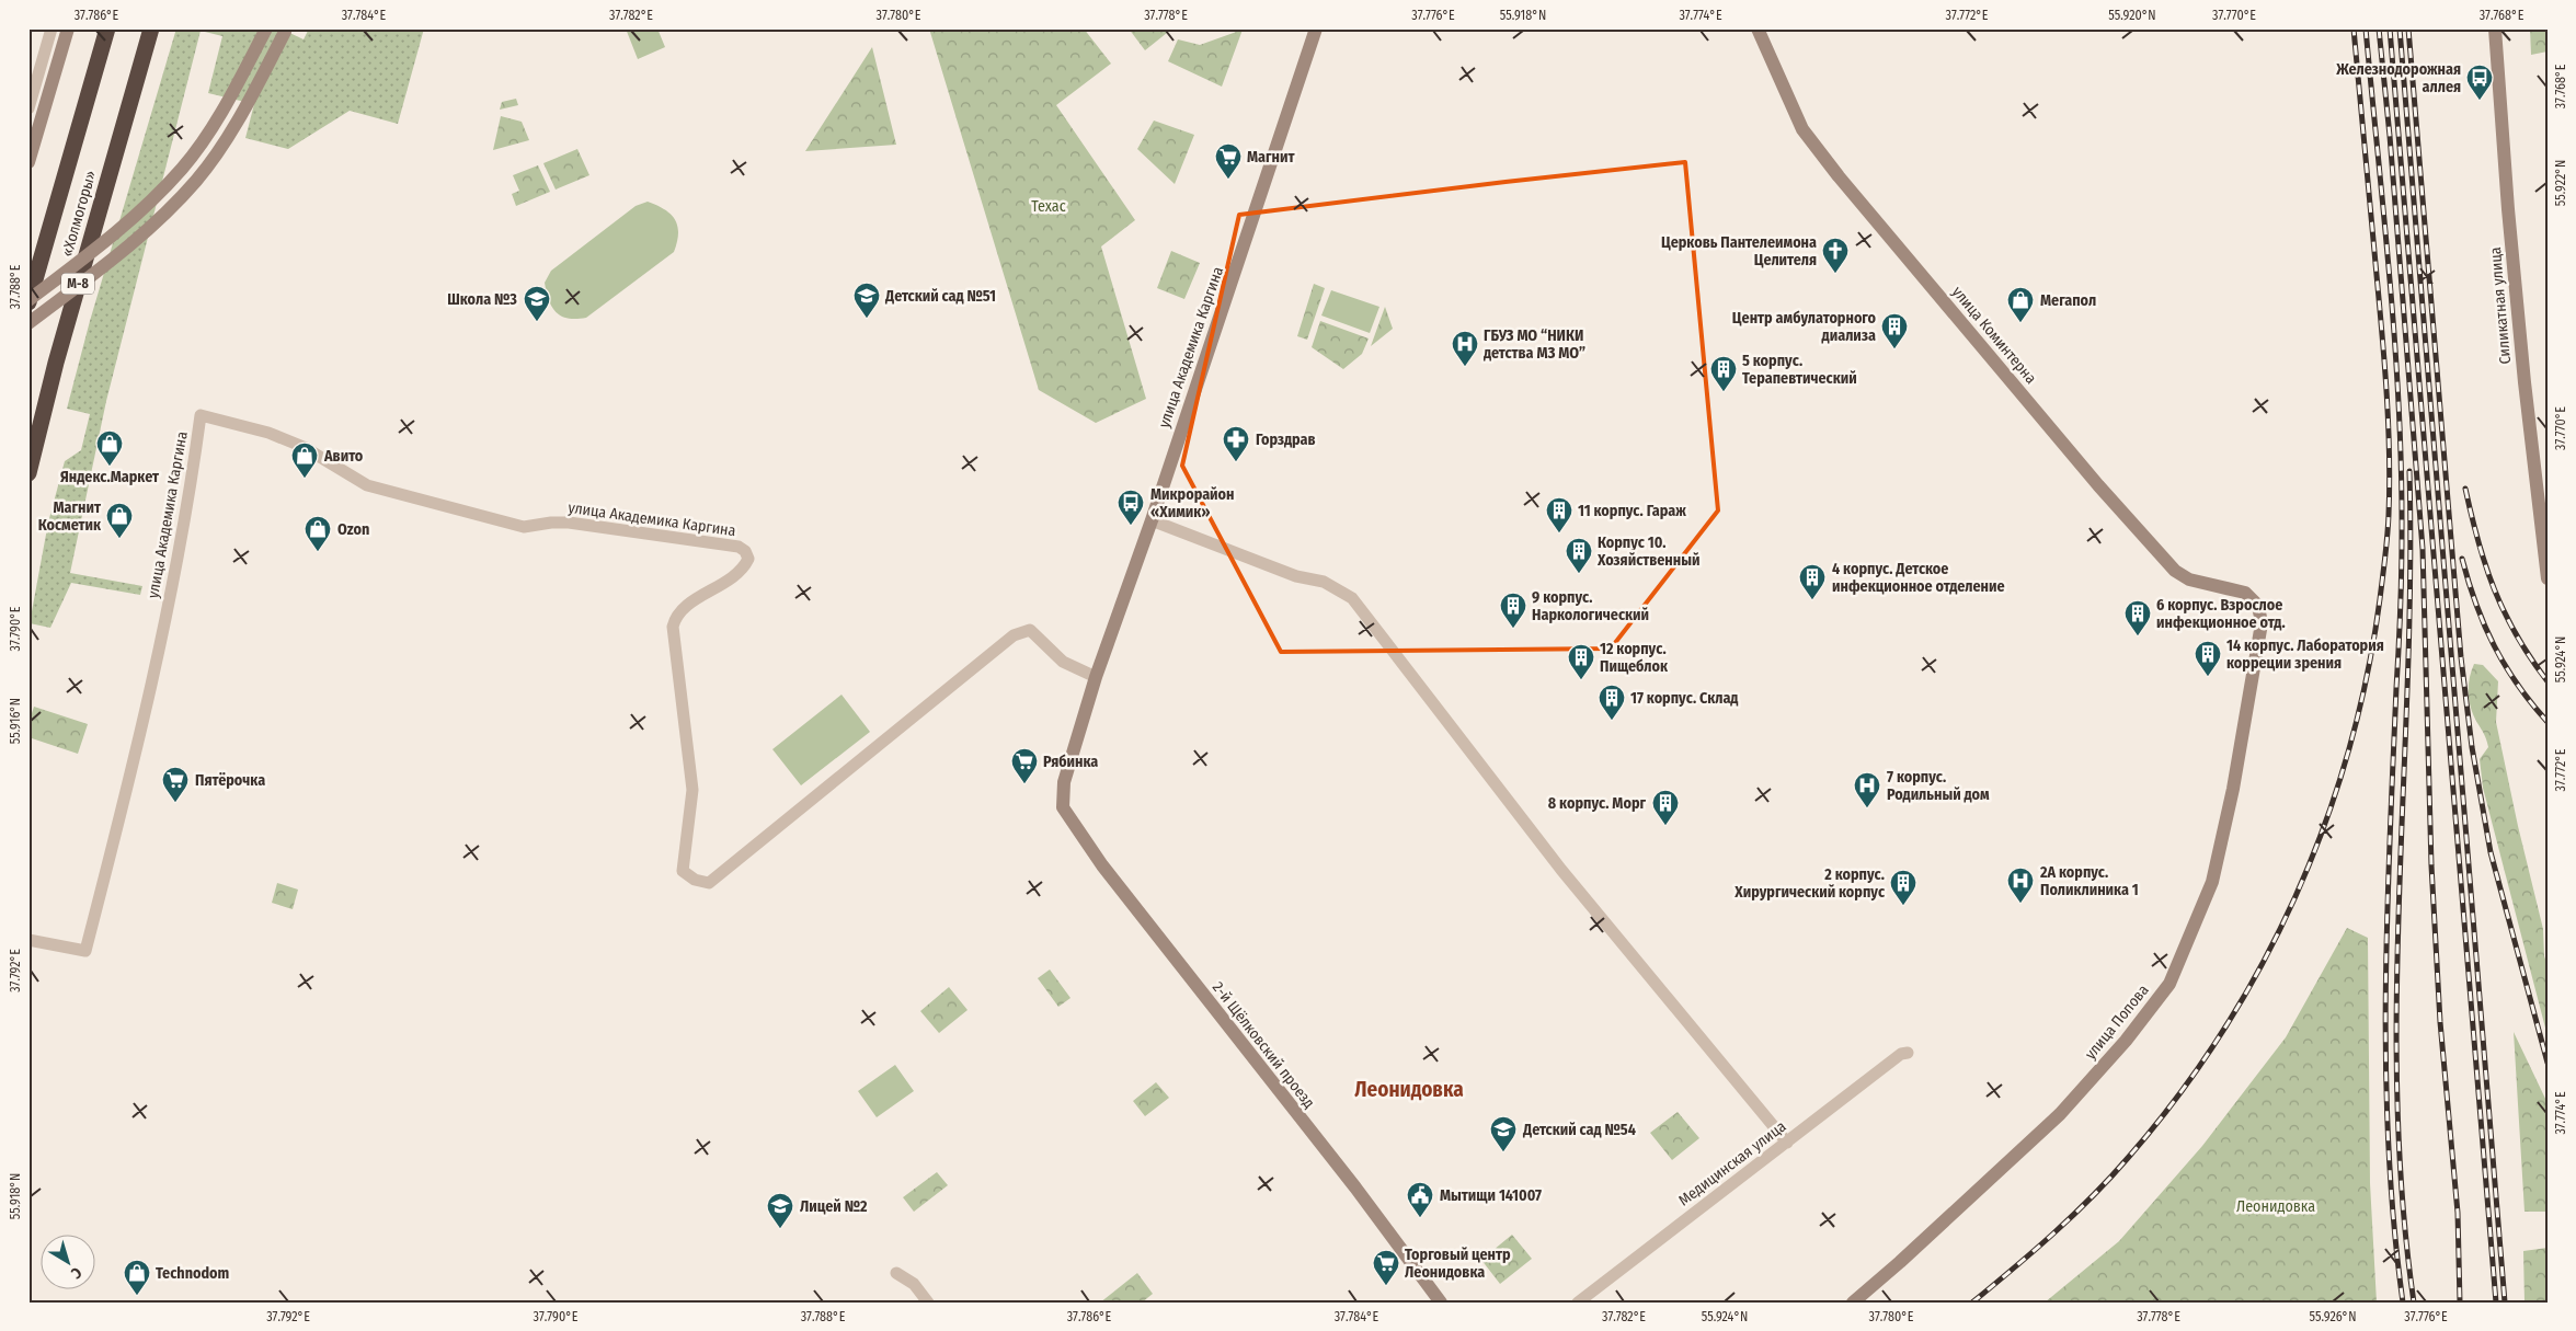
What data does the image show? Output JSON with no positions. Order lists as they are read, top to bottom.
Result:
{
  "streets": {
    "highway": ["«Холмогоры»", "М-8"],
    "street": [
      "Силикатная улица",
      "улица Коминтерна",
      "улица Академика Каргина",
      "улица Попова",
      "2-й Щёлковский проезд",
      "Медицинская улица"
    ]
  },
  "crossings": [
    ["улица Коминтерна", "улица Попова"],
    ["улица Академика Каргина", "2-й Щёлковский проезд"]
  ],
  "districts": ["Леонидовка"],
  "parks": ["Техас", "Леонидовка"],
  "places": {
    "bus stop": ["Железнодорожная аллея", "Микрорайон «Химик»"],
    "supermarket": [
      "Магнит",
      "Рябинка",
      "Пятёрочка",
      "Торговый центр Леонидовка"
    ],
    "church": ["Церковь Пантелеимона Целителя"],
    "school or university": [
      "Детский сад №51",
      "Школа №3",
      "Детский сад №54",
      "Лицей №2"
    ],
    "shop": [
      "Мегапол",
      "Яндекс.Маркет",
      "Авито",
      "Магнит Косметик",
      "Ozon",
      "Technodom"
    ],
    "building": [
      "Центр амбулаторного диализа",
      "5 корпус. Терапевтический",
      "11 корпус. Гараж",
      "Корпус 10. Хозяйственный",
      "4 корпус. Детское инфекционное отделение",
      "9 корпус. Наркологический",
      "6 корпус. Взрослое инфекционное отд.",
      "14 корпус. Лаборатория корреции зрения",
      "12 корпус. Пищеблок",
      "17 корпус. Склад",
      "8 корпус. Морг",
      "2 корпус. Хирургический корпус"
    ],
    "hospital": ["ГБУЗ МО “НИКИ детства МЗ МО”", "7 корпус. Родильный дом", "2А корпус. Поликлиника 1"],
    "pharmacy": ["Горздрав"],
    "public building": ["Мытищи 141007"]
  },
  "north": "bottom right",
  "coordinates": [
    "37.786°E",
    "37.784°E",
    "37.782°E",
    "37.780°E",
    "37.778°E",
    "37.776°E",
    "55.918°N",
    "37.774°E",
    "37.772°E",
    "55.920°N",
    "37.770°E",
    "37.768°E",
    "55.922°N",
    "37.788°E",
    "37.790°E",
    "55.924°N",
    "55.916°N",
    "37.792°E",
    "55.926°N"
  ]
}
